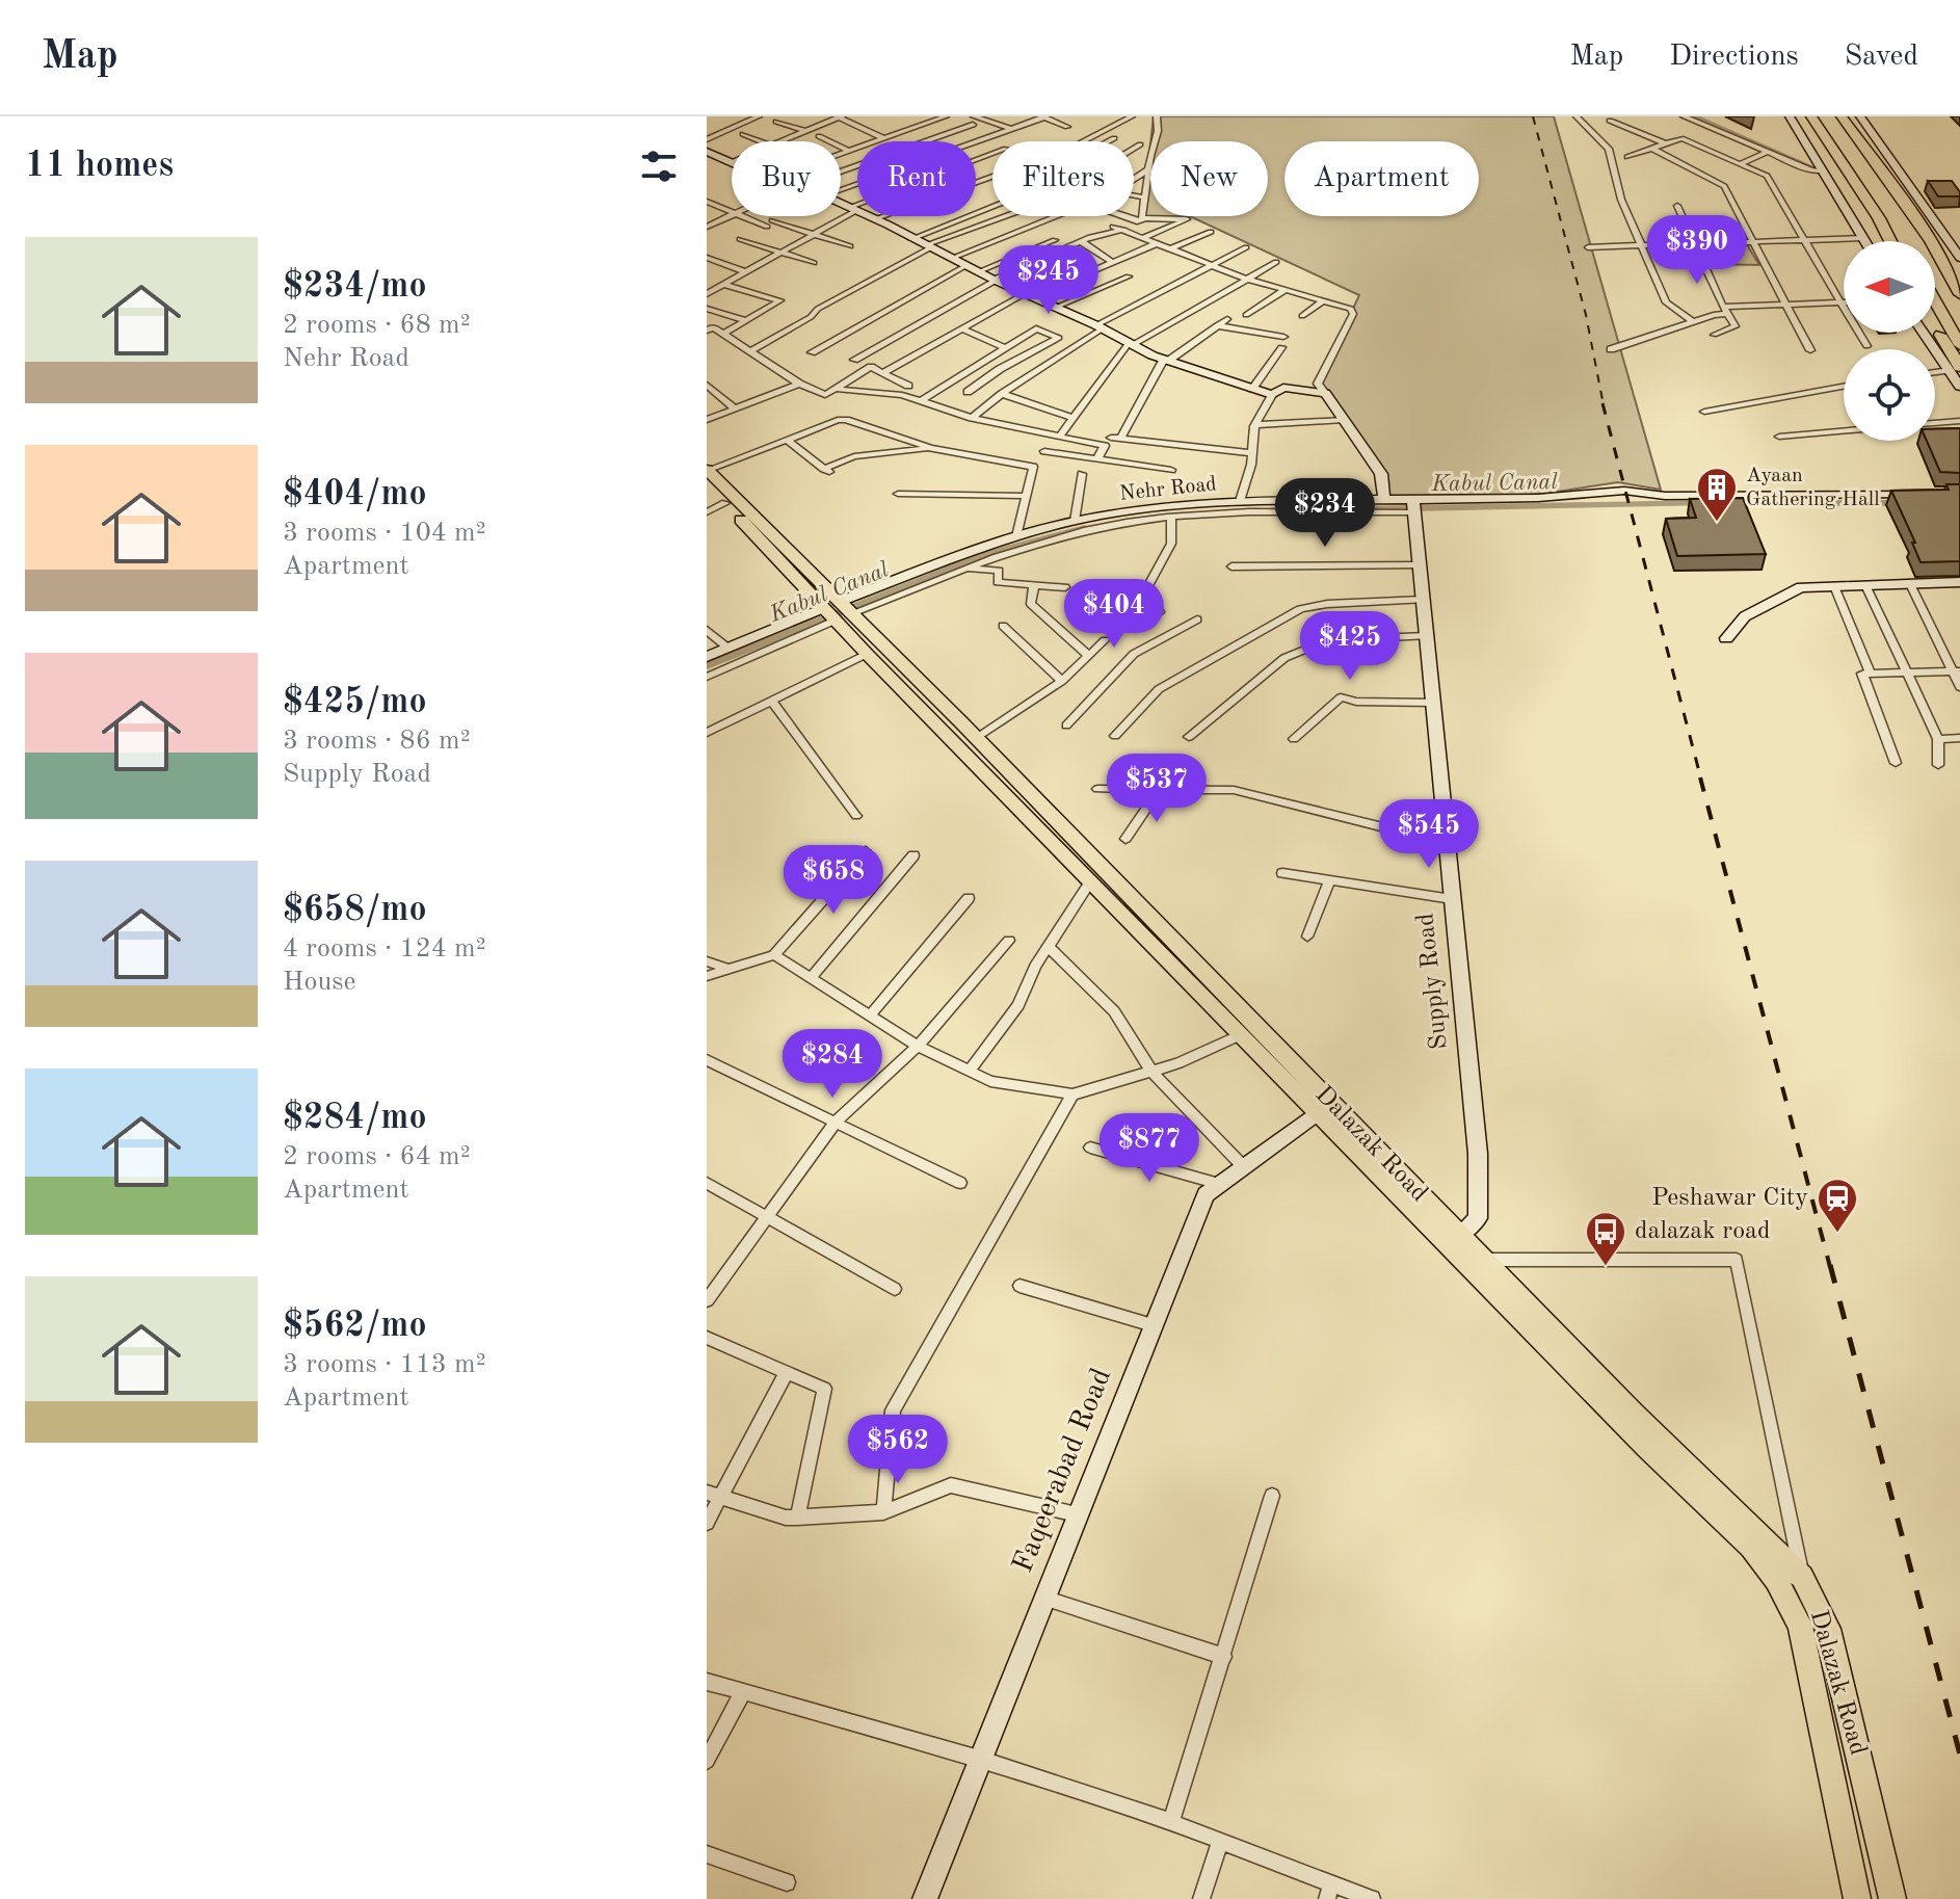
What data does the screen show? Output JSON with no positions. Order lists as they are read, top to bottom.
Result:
{
  "streets": {
    "main road": ["Dalazak Road"],
    "street": ["Nehr Road", "Supply Road", "Faqeerabad Road"]
  },
  "crossings": [
    ["Nehr Road", "Supply Road"],
    ["Nehr Road", "Dalazak Road"],
    ["Supply Road", "Dalazak Road"],
    ["Dalazak Road", "Faqeerabad Road"]
  ],
  "water": ["Kabul Canal"],
  "places": {
    "building": ["Ayaan Gathering Hall"],
    "station": ["Peshawar City"],
    "bus stop": ["dalazak road"]
  },
  "north": "left",
  "page": {
    "header": "Map",
    "nav": ["Map", "Directions", "Saved"],
    "heading": "11 homes",
    "chip": [
      "Buy",
      "Rent",
      "Filters",
      "New",
      "Apartment"
    ],
    "price": [
      "$390",
      "$245",
      "$234",
      "$404",
      "$425",
      "$537",
      "$545",
      "$658",
      "$284",
      "$877",
      "$562"
    ],
    "list": [
      {
        "name": "$234/mo",
        "note": "2 rooms · 68 m² · Nehr Road"
      },
      {
        "name": "$404/mo",
        "note": "3 rooms · 104 m² · Apartment"
      },
      {
        "name": "$425/mo",
        "note": "3 rooms · 86 m² · Supply Road"
      },
      {
        "name": "$658/mo",
        "note": "4 rooms · 124 m² · House"
      },
      {
        "name": "$284/mo",
        "note": "2 rooms · 64 m² · Apartment"
      },
      {
        "name": "$562/mo",
        "note": "3 rooms · 113 m² · Apartment"
      }
    ]
  }
}
